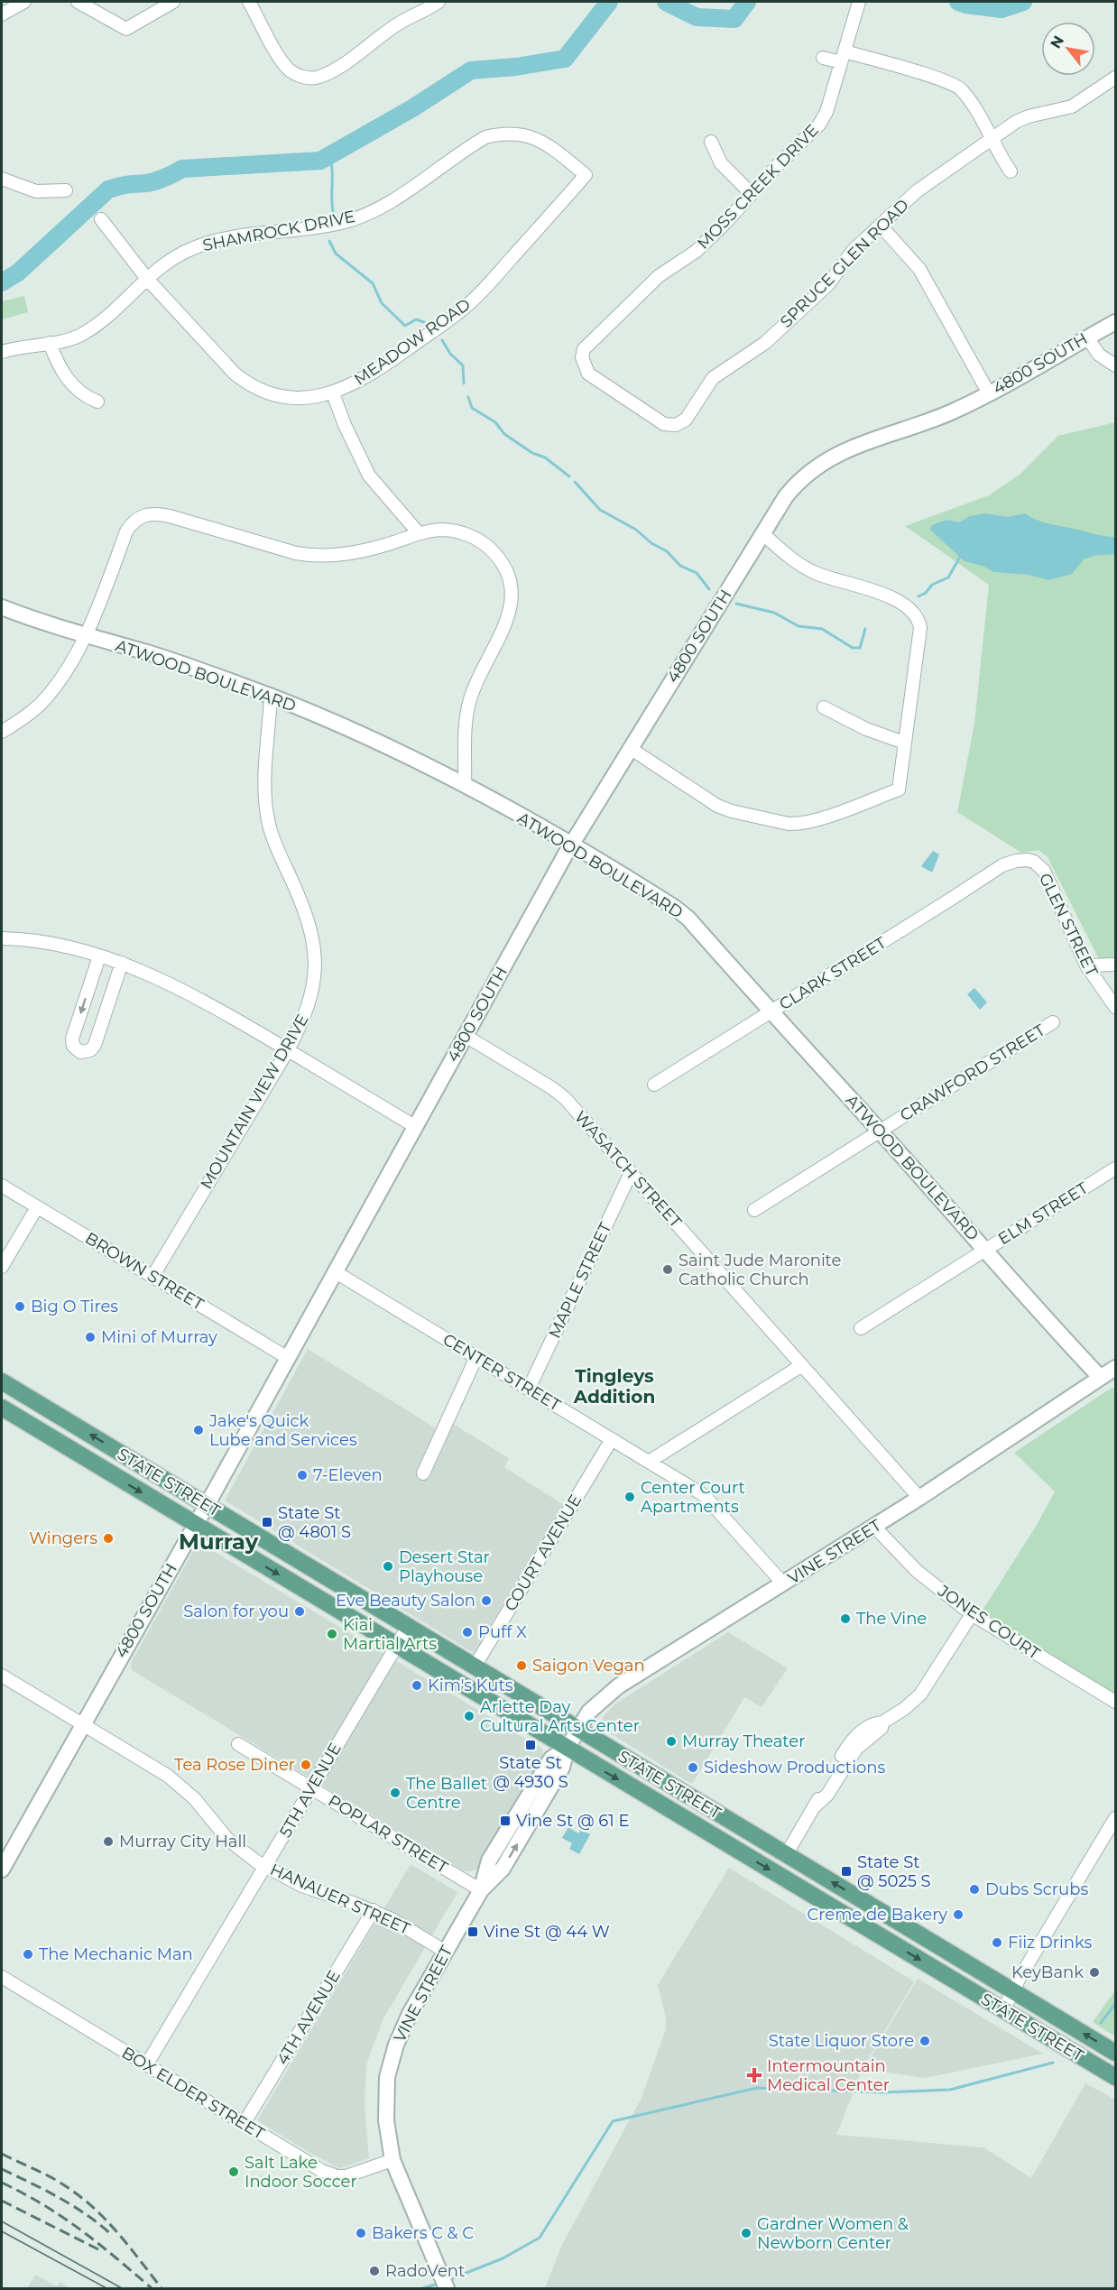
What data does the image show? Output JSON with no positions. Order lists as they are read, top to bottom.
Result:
{
  "streets": {
    "main road": ["STATE STREET"],
    "street": [
      "MOSS CREEK DRIVE",
      "SHAMROCK DRIVE",
      "SPRUCE GLEN ROAD",
      "MEADOW ROAD",
      "4800 SOUTH",
      "ATWOOD BOULEVARD",
      "GLEN STREET",
      "CLARK STREET",
      "CRAWFORD STREET",
      "MOUNTAIN VIEW DRIVE",
      "WASATCH STREET",
      "ELM STREET",
      "BROWN STREET",
      "MAPLE STREET",
      "CENTER STREET",
      "VINE STREET",
      "COURT AVENUE",
      "JONES COURT",
      "5TH AVENUE",
      "POPLAR STREET",
      "HANAUER STREET",
      "4TH AVENUE",
      "BOX ELDER STREET"
    ]
  },
  "crossings": [
    ["MOSS CREEK DRIVE", "SPRUCE GLEN ROAD"],
    ["SHAMROCK DRIVE", "MEADOW ROAD"],
    ["4800 SOUTH", "ATWOOD BOULEVARD"],
    ["4800 SOUTH", "WASATCH STREET"],
    ["4800 SOUTH", "BROWN STREET"],
    ["4800 SOUTH", "CENTER STREET"],
    ["4800 SOUTH", "STATE STREET"],
    ["4800 SOUTH", "HANAUER STREET"],
    ["ATWOOD BOULEVARD", "CLARK STREET"],
    ["ATWOOD BOULEVARD", "CRAWFORD STREET"],
    ["ATWOOD BOULEVARD", "MOUNTAIN VIEW DRIVE"],
    ["ATWOOD BOULEVARD", "ELM STREET"],
    ["ATWOOD BOULEVARD", "VINE STREET"],
    ["GLEN STREET", "CLARK STREET"],
    ["MOUNTAIN VIEW DRIVE", "BROWN STREET"],
    ["WASATCH STREET", "MAPLE STREET"],
    ["WASATCH STREET", "VINE STREET"],
    ["MAPLE STREET", "CENTER STREET"],
    ["CENTER STREET", "VINE STREET"],
    ["CENTER STREET", "COURT AVENUE"],
    ["STATE STREET", "VINE STREET"],
    ["STATE STREET", "COURT AVENUE"],
    ["STATE STREET", "5TH AVENUE"],
    ["VINE STREET", "JONES COURT"],
    ["VINE STREET", "POPLAR STREET"],
    ["VINE STREET", "HANAUER STREET"],
    ["VINE STREET", "BOX ELDER STREET"],
    ["5TH AVENUE", "POPLAR STREET"],
    ["5TH AVENUE", "HANAUER STREET"],
    ["5TH AVENUE", "BOX ELDER STREET"],
    ["HANAUER STREET", "4TH AVENUE"],
    ["4TH AVENUE", "BOX ELDER STREET"]
  ],
  "districts": ["Tingleys Addition", "Murray"],
  "places": {
    "other": [
      "Saint Jude Maronite Catholic Church",
      "Big O Tires",
      "Mini of Murray",
      "Jake's Quick Lube and Services",
      "7-Eleven",
      "Center Court Apartments",
      "Wingers",
      "Desert Star Playhouse",
      "Eve Beauty Salon",
      "Salon for you",
      "The Vine",
      "Puff X",
      "Kiai Martial Arts",
      "Saigon Vegan",
      "Kim's Kuts",
      "Arlette Day Cultural Arts Center",
      "Murray Theater",
      "Tea Rose Diner",
      "Sideshow Productions",
      "The Ballet Centre",
      "Murray City Hall",
      "Dubs Scrubs",
      "Creme de Bakery",
      "Fiiz Drinks",
      "The Mechanic Man",
      "KeyBank",
      "State Liquor Store",
      "Salt Lake Indoor Soccer",
      "Bakers C & C",
      "Gardner Women & Newborn Center",
      "RadoVent"
    ],
    "transit": [
      "State St @ 4801 S",
      "State St @ 4930 S",
      "Vine St @ 61 E",
      "State St @ 5025 S",
      "Vine St @ 44 W"
    ],
    "health": ["Intermountain Medical Center"]
  },
  "north": "top left"
}
